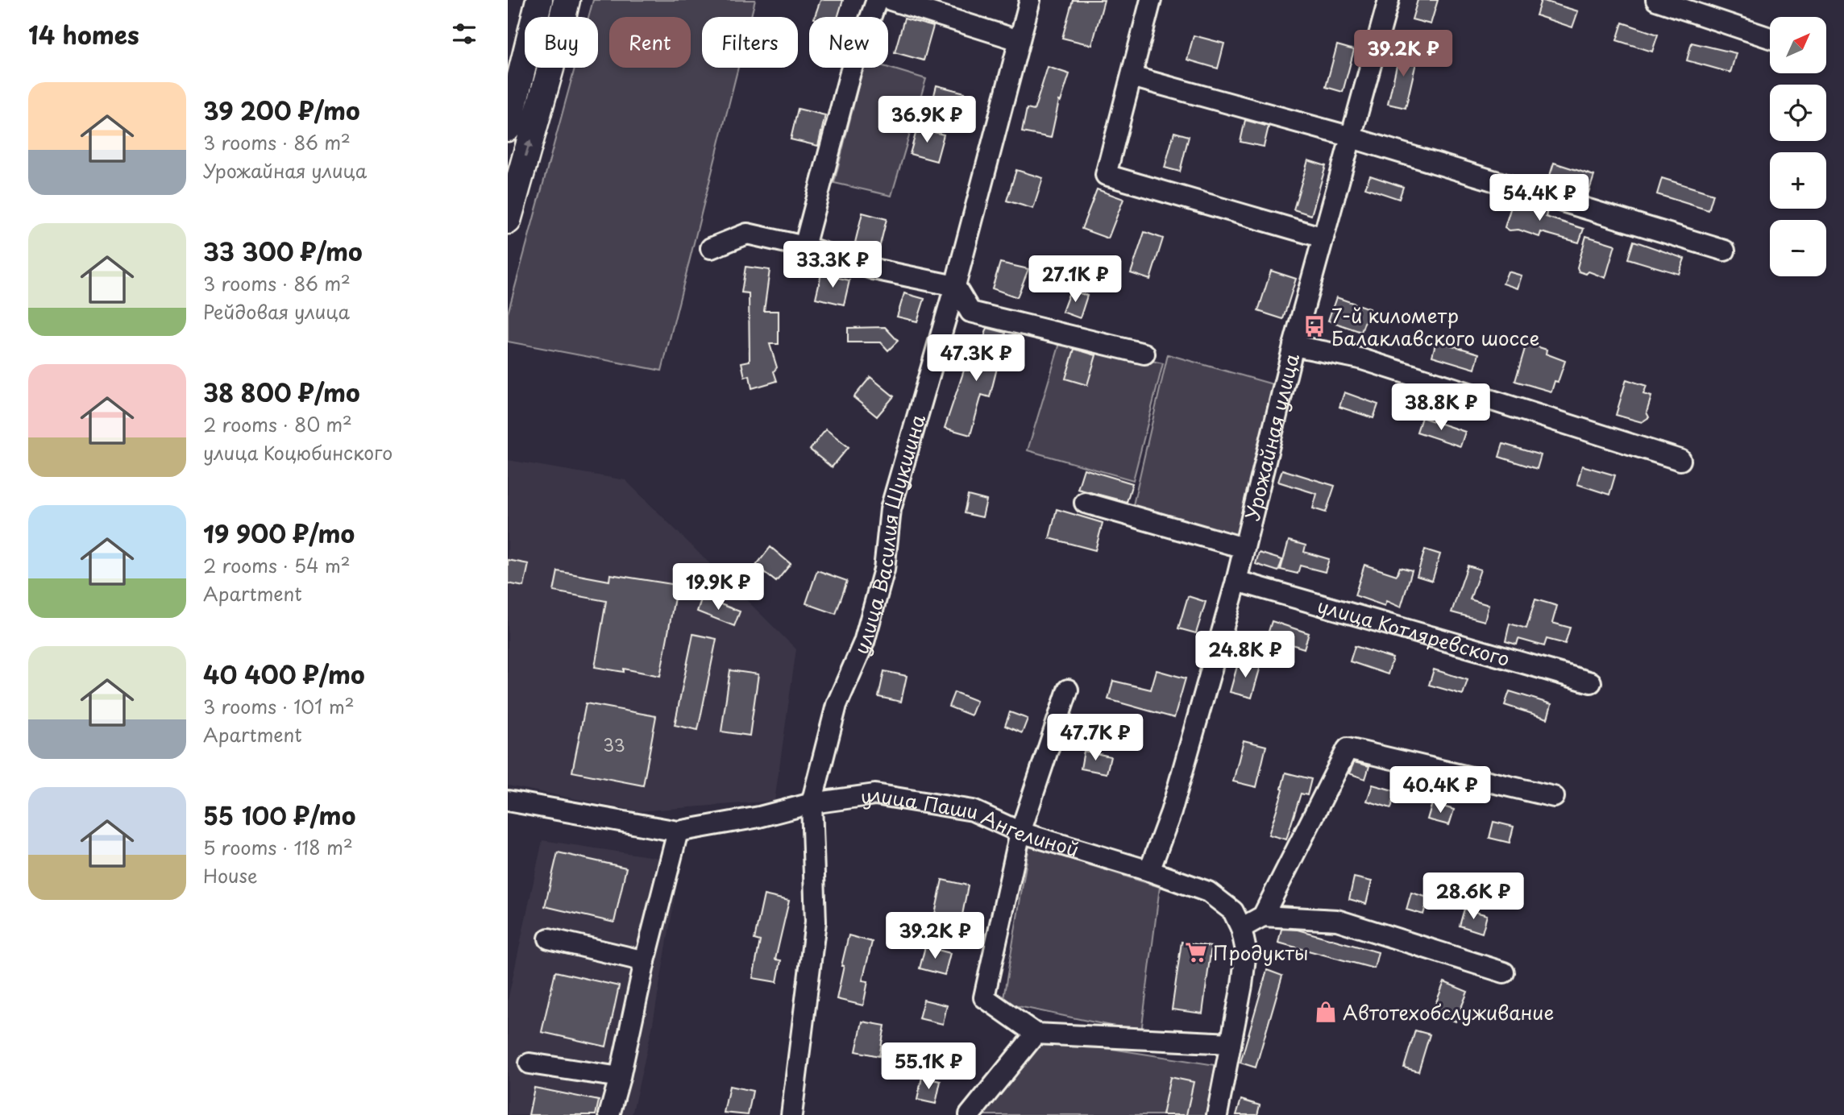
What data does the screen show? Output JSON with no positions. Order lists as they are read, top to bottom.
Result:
{
  "streets": {
    "street": [
      "Урожайная улица",
      "улица Василия Шукшина",
      "улица Котляревского",
      "улица Паши Ангелиной"
    ]
  },
  "crossings": [
    ["Урожайная улица", "улица Котляревского"],
    ["Урожайная улица", "улица Паши Ангелиной"],
    ["улица Василия Шукшина", "улица Паши Ангелиной"]
  ],
  "places": {
    "bus stop": ["7-й километр Балаклавского шоссе"],
    "supermarket": ["Продукты"],
    "shop": ["Автотехобслуживание"]
  },
  "house_numbers": ["33"],
  "north": "top right",
  "page": {
    "heading": "14 homes",
    "map_buttons": ["+", "−"],
    "chip": [
      "Buy",
      "Rent",
      "Filters",
      "New"
    ],
    "price": [
      "39.2K ₽",
      "36.9K ₽",
      "54.4K ₽",
      "33.3K ₽",
      "27.1K ₽",
      "47.3K ₽",
      "38.8K ₽",
      "19.9K ₽",
      "24.8K ₽",
      "47.7K ₽",
      "40.4K ₽",
      "28.6K ₽",
      "39.2K ₽",
      "55.1K ₽"
    ],
    "list": [
      {
        "name": "39 200 ₽/mo",
        "note": "3 rooms · 86 m² · Урожайная улица"
      },
      {
        "name": "33 300 ₽/mo",
        "note": "3 rooms · 86 m² · Рейдовая улица"
      },
      {
        "name": "38 800 ₽/mo",
        "note": "2 rooms · 80 m² · улица Коцюбинского"
      },
      {
        "name": "19 900 ₽/mo",
        "note": "2 rooms · 54 m² · Apartment"
      },
      {
        "name": "40 400 ₽/mo",
        "note": "3 rooms · 101 m² · Apartment"
      },
      {
        "name": "55 100 ₽/mo",
        "note": "5 rooms · 118 m² · House"
      }
    ]
  }
}
